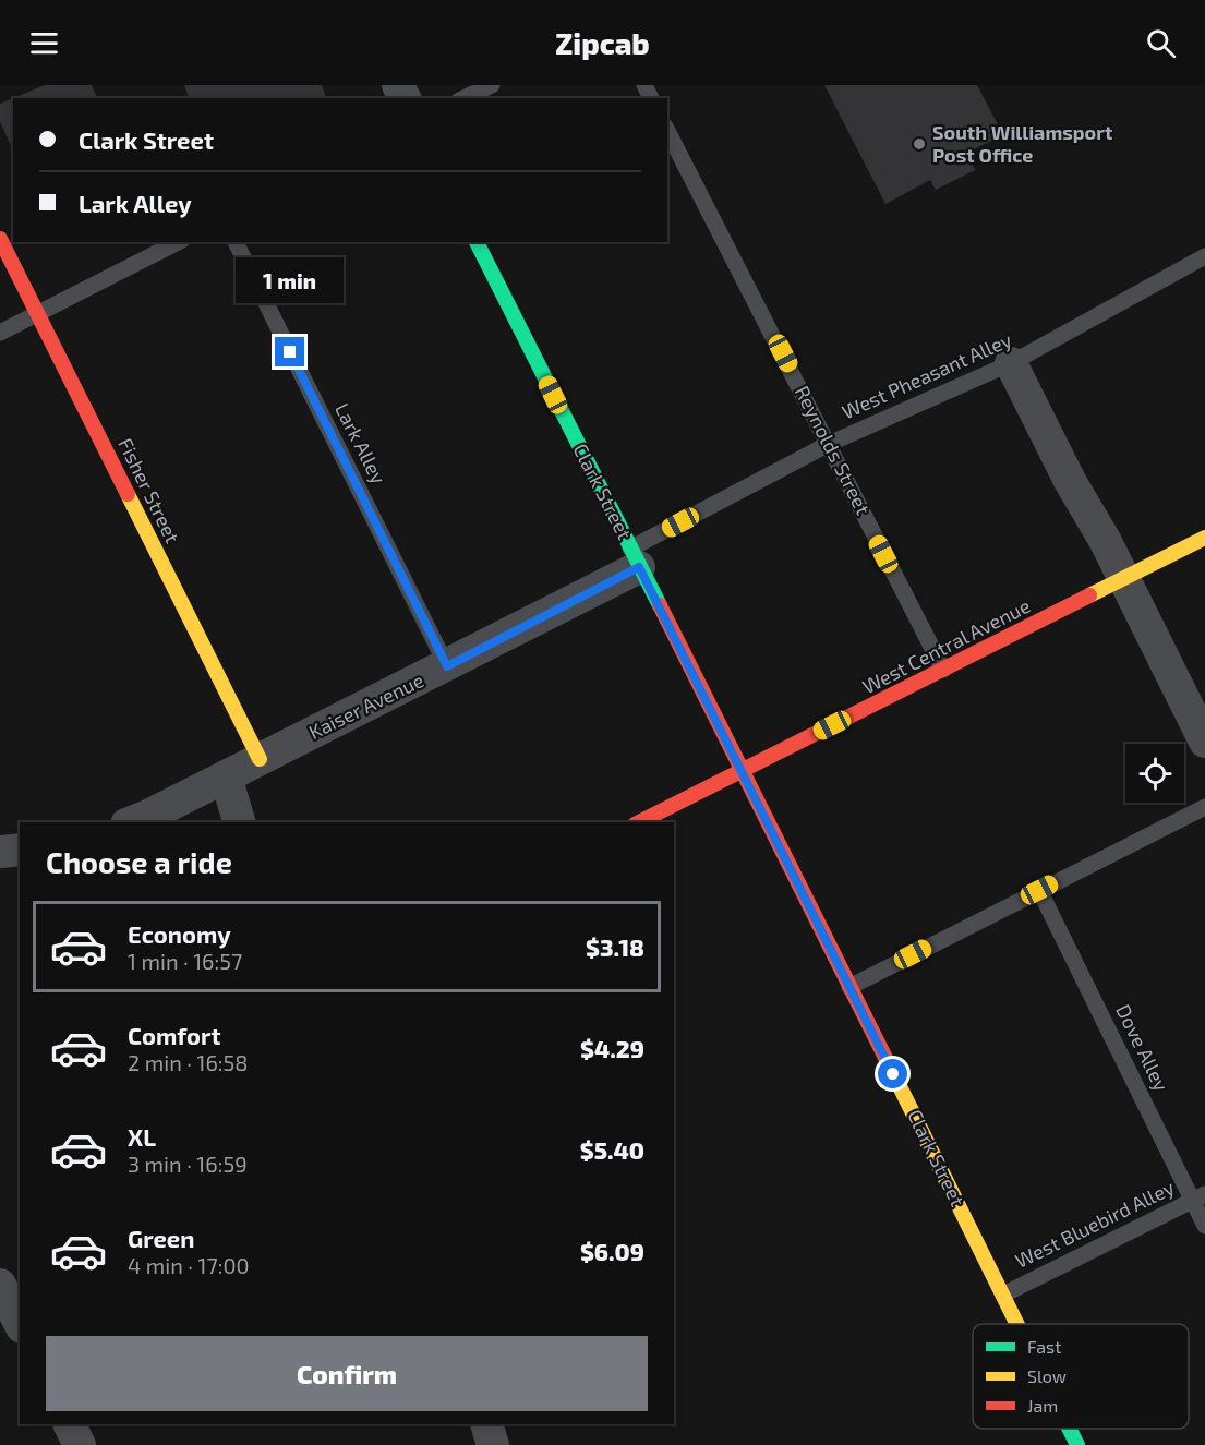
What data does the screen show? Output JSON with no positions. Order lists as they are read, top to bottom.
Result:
{
  "streets": {
    "street": [
      "Fisher Street",
      "Clark Street",
      "West Central Avenue",
      "Kaiser Avenue"
    ],
    "lane": [
      "West Pheasant Alley",
      "Lark Alley",
      "Reynolds Street",
      "Dove Alley",
      "West Bluebird Alley"
    ]
  },
  "crossings": [
    ["West Pheasant Alley", "Reynolds Street"],
    ["West Pheasant Alley", "Clark Street"],
    ["West Pheasant Alley", "Kaiser Avenue"],
    ["Lark Alley", "Kaiser Avenue"],
    ["Reynolds Street", "West Central Avenue"],
    ["Fisher Street", "Kaiser Avenue"],
    ["Clark Street", "West Central Avenue"],
    ["Clark Street", "Kaiser Avenue"],
    ["Clark Street", "West Bluebird Alley"],
    ["Dove Alley", "West Bluebird Alley"]
  ],
  "places": ["South Williamsport Post Office"],
  "legend": ["Fast", "Slow", "Jam"],
  "page": {
    "header": "Zipcab",
    "banner": ["Clark Street", "Lark Alley"],
    "bubble": "1 min",
    "heading": "Choose a ride",
    "list": [
      {
        "name": "Economy",
        "note": "1 min · 16:57",
        "value": "$3.18"
      },
      {
        "name": "Comfort",
        "note": "2 min · 16:58",
        "value": "$4.29"
      },
      {
        "name": "XL",
        "note": "3 min · 16:59",
        "value": "$5.40"
      },
      {
        "name": "Green",
        "note": "4 min · 17:00",
        "value": "$6.09"
      }
    ],
    "buttons": "Confirm"
  }
}
